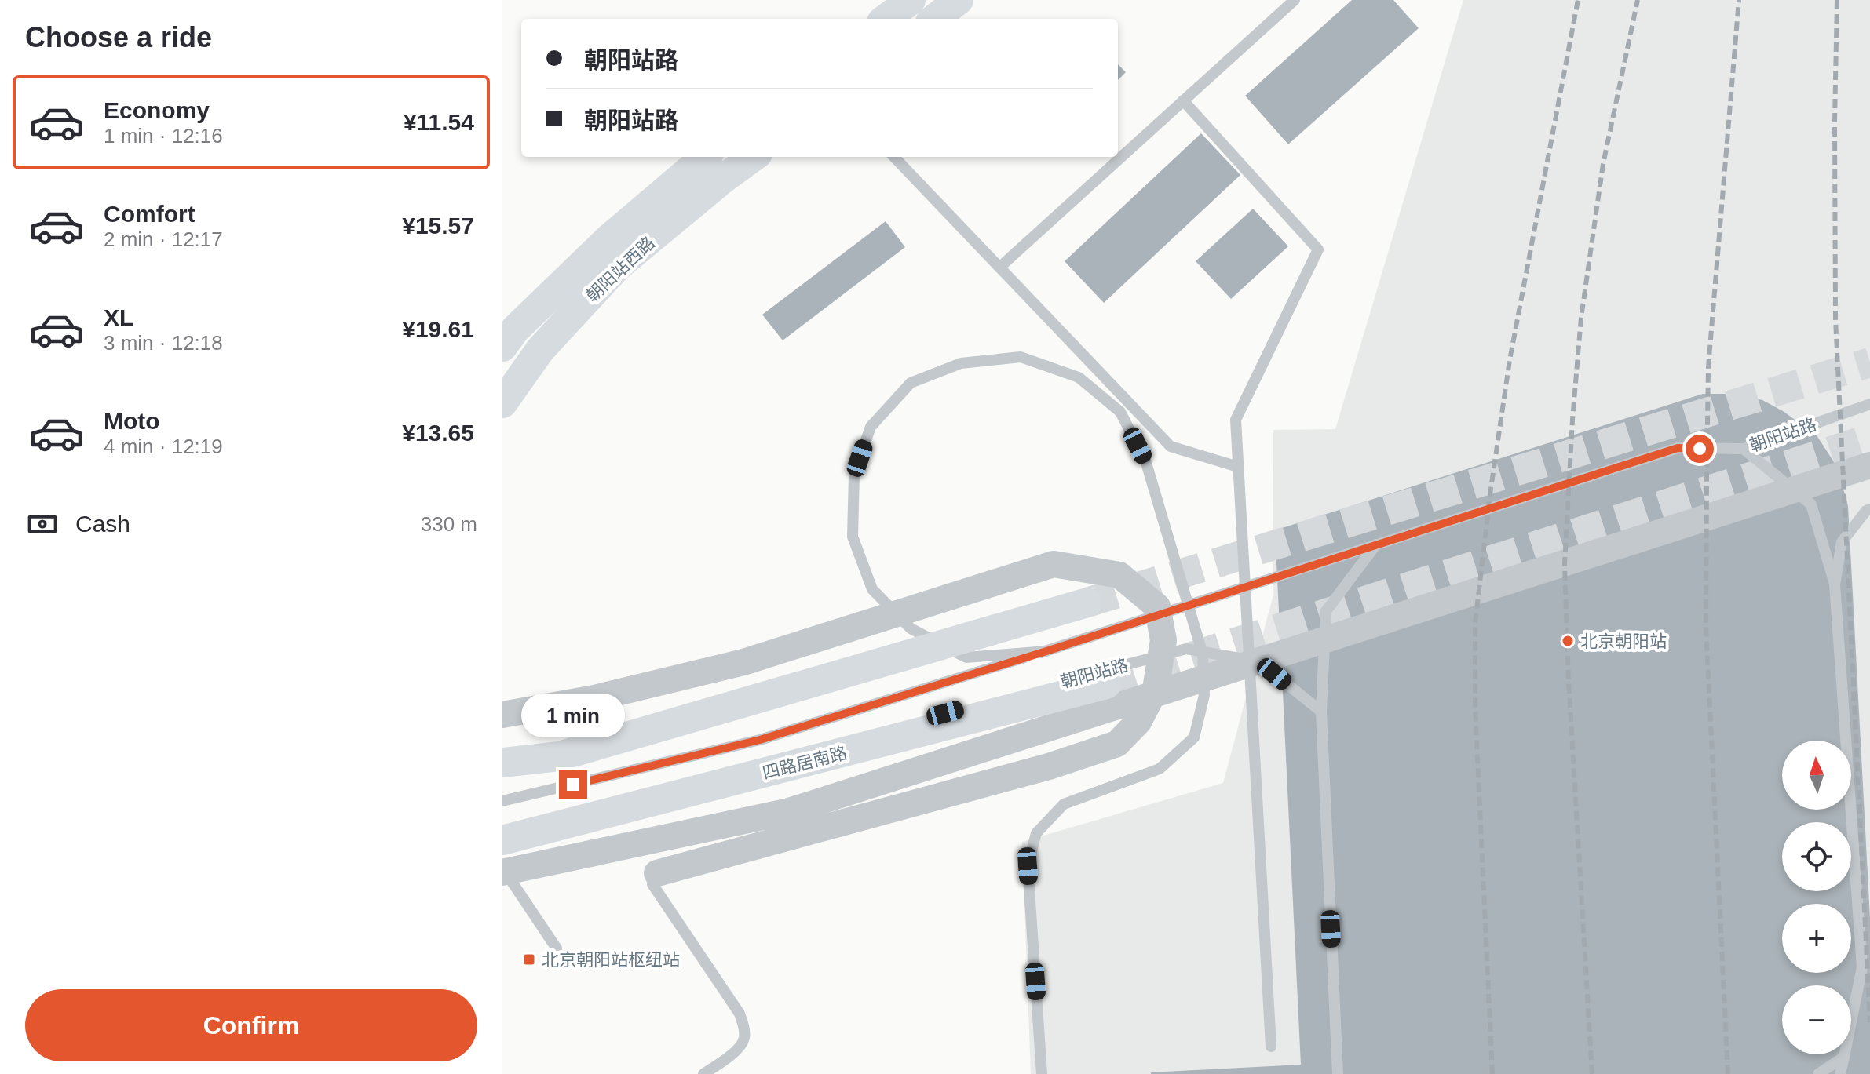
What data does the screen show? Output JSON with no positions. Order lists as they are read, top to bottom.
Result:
{
  "streets": {
    "main road": ["朝阳站西路", "四路居南路"],
    "lane": ["朝阳站路"]
  },
  "places": {
    "other": ["北京朝阳站"],
    "transit": ["北京朝阳站枢纽站"]
  },
  "north": "top",
  "page": {
    "heading": "Choose a ride",
    "banner": ["朝阳站路", "朝阳站路"],
    "list": [
      {
        "name": "Economy",
        "note": "1 min · 12:16",
        "value": "¥11.54"
      },
      {
        "name": "Comfort",
        "note": "2 min · 12:17",
        "value": "¥15.57"
      },
      {
        "name": "XL",
        "note": "3 min · 12:18",
        "value": "¥19.61"
      },
      {
        "name": "Moto",
        "note": "4 min · 12:19",
        "value": "¥13.65"
      }
    ],
    "pay": ["Cash", "330 m"],
    "bubble": "1 min",
    "map_buttons": ["+", "−"],
    "buttons": "Confirm"
  }
}
